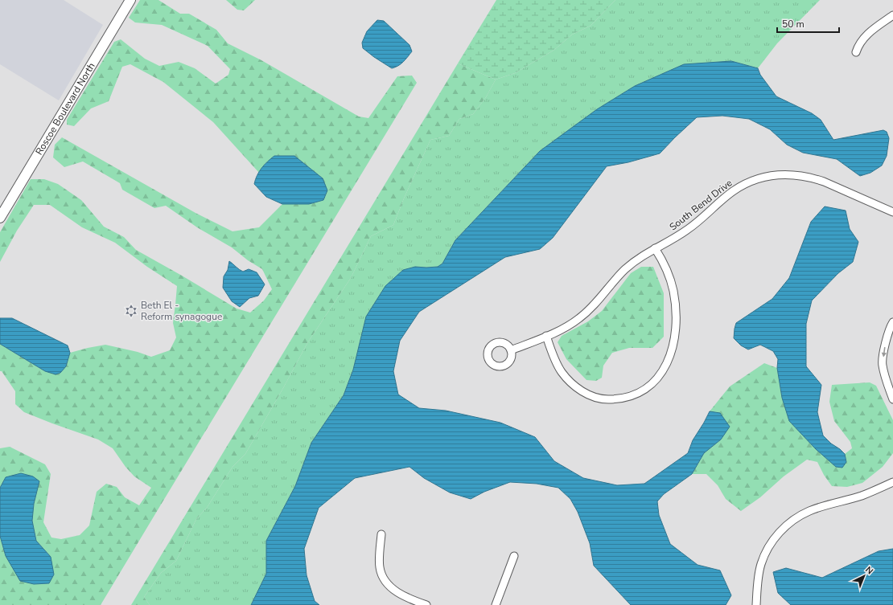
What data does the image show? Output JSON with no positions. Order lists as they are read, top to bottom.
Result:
{
  "streets": {
    "street": ["Roscoe Boulevard North", "South Bend Drive"]
  },
  "places": {
    "synagogue": ["Beth El - Reform synagogue"]
  },
  "scale_bar": "50 m",
  "north": "top right"
}
